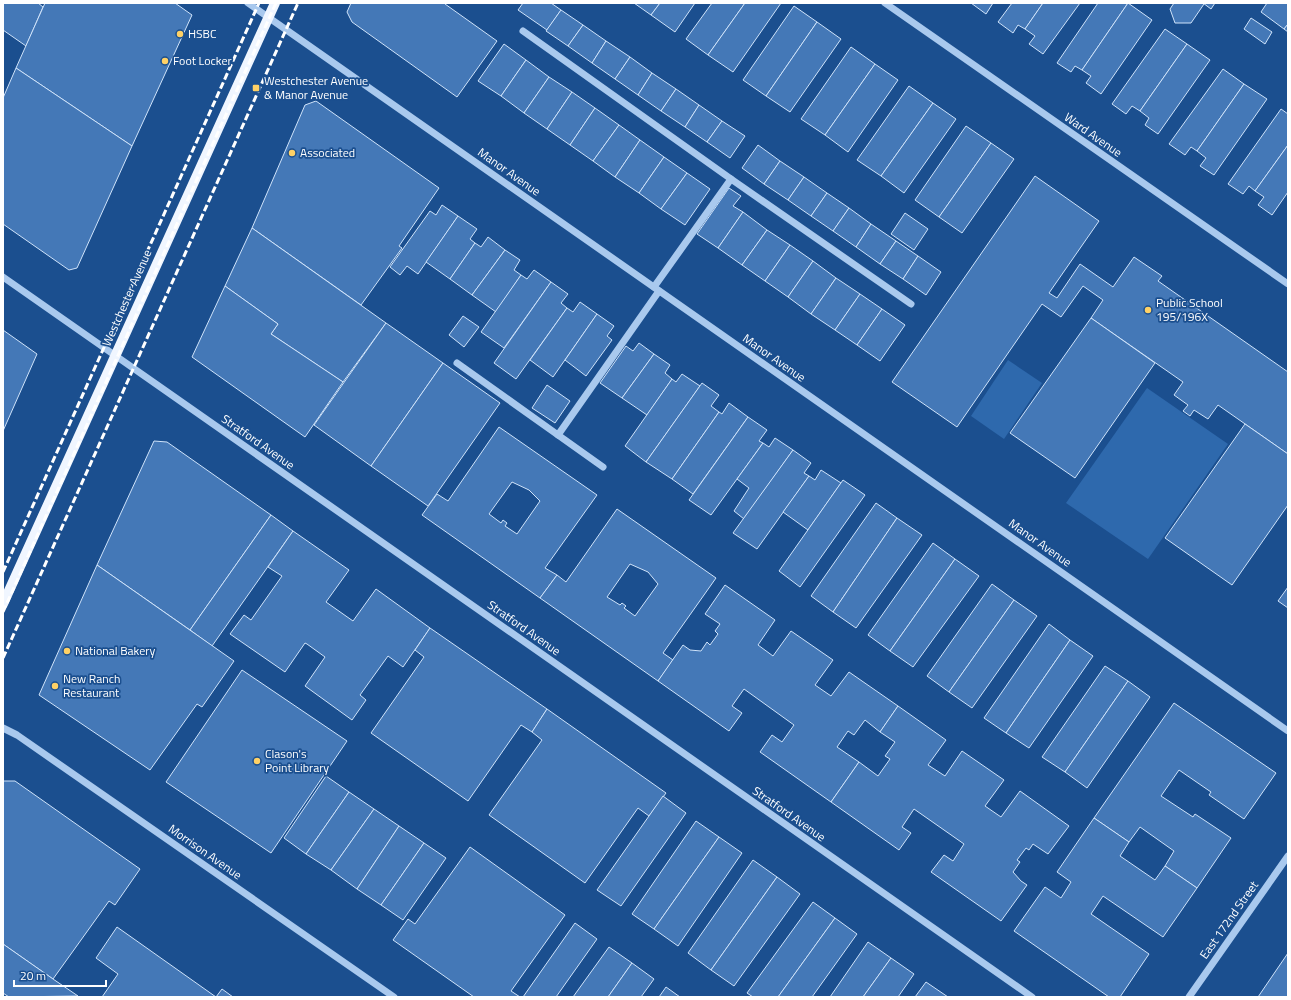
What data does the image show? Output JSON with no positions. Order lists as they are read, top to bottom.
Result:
{
  "streets": {
    "main road": ["Westchester Avenue"],
    "street": [
      "Ward Avenue",
      "Manor Avenue",
      "Stratford Avenue",
      "Morrison Avenue",
      "East 172nd Street"
    ]
  },
  "crossings": [
    ["Manor Avenue", "Westchester Avenue"],
    ["Westchester Avenue", "Stratford Avenue"]
  ],
  "places": {
    "other": [
      "HSBC",
      "Foot Locker",
      "Associated",
      "Public School 195/196X",
      "National Bakery",
      "New Ranch Restaurant",
      "Clason's Point Library"
    ],
    "transit": ["Westchester Avenue & Manor Avenue"]
  },
  "scale_bar": "20 m"
}
